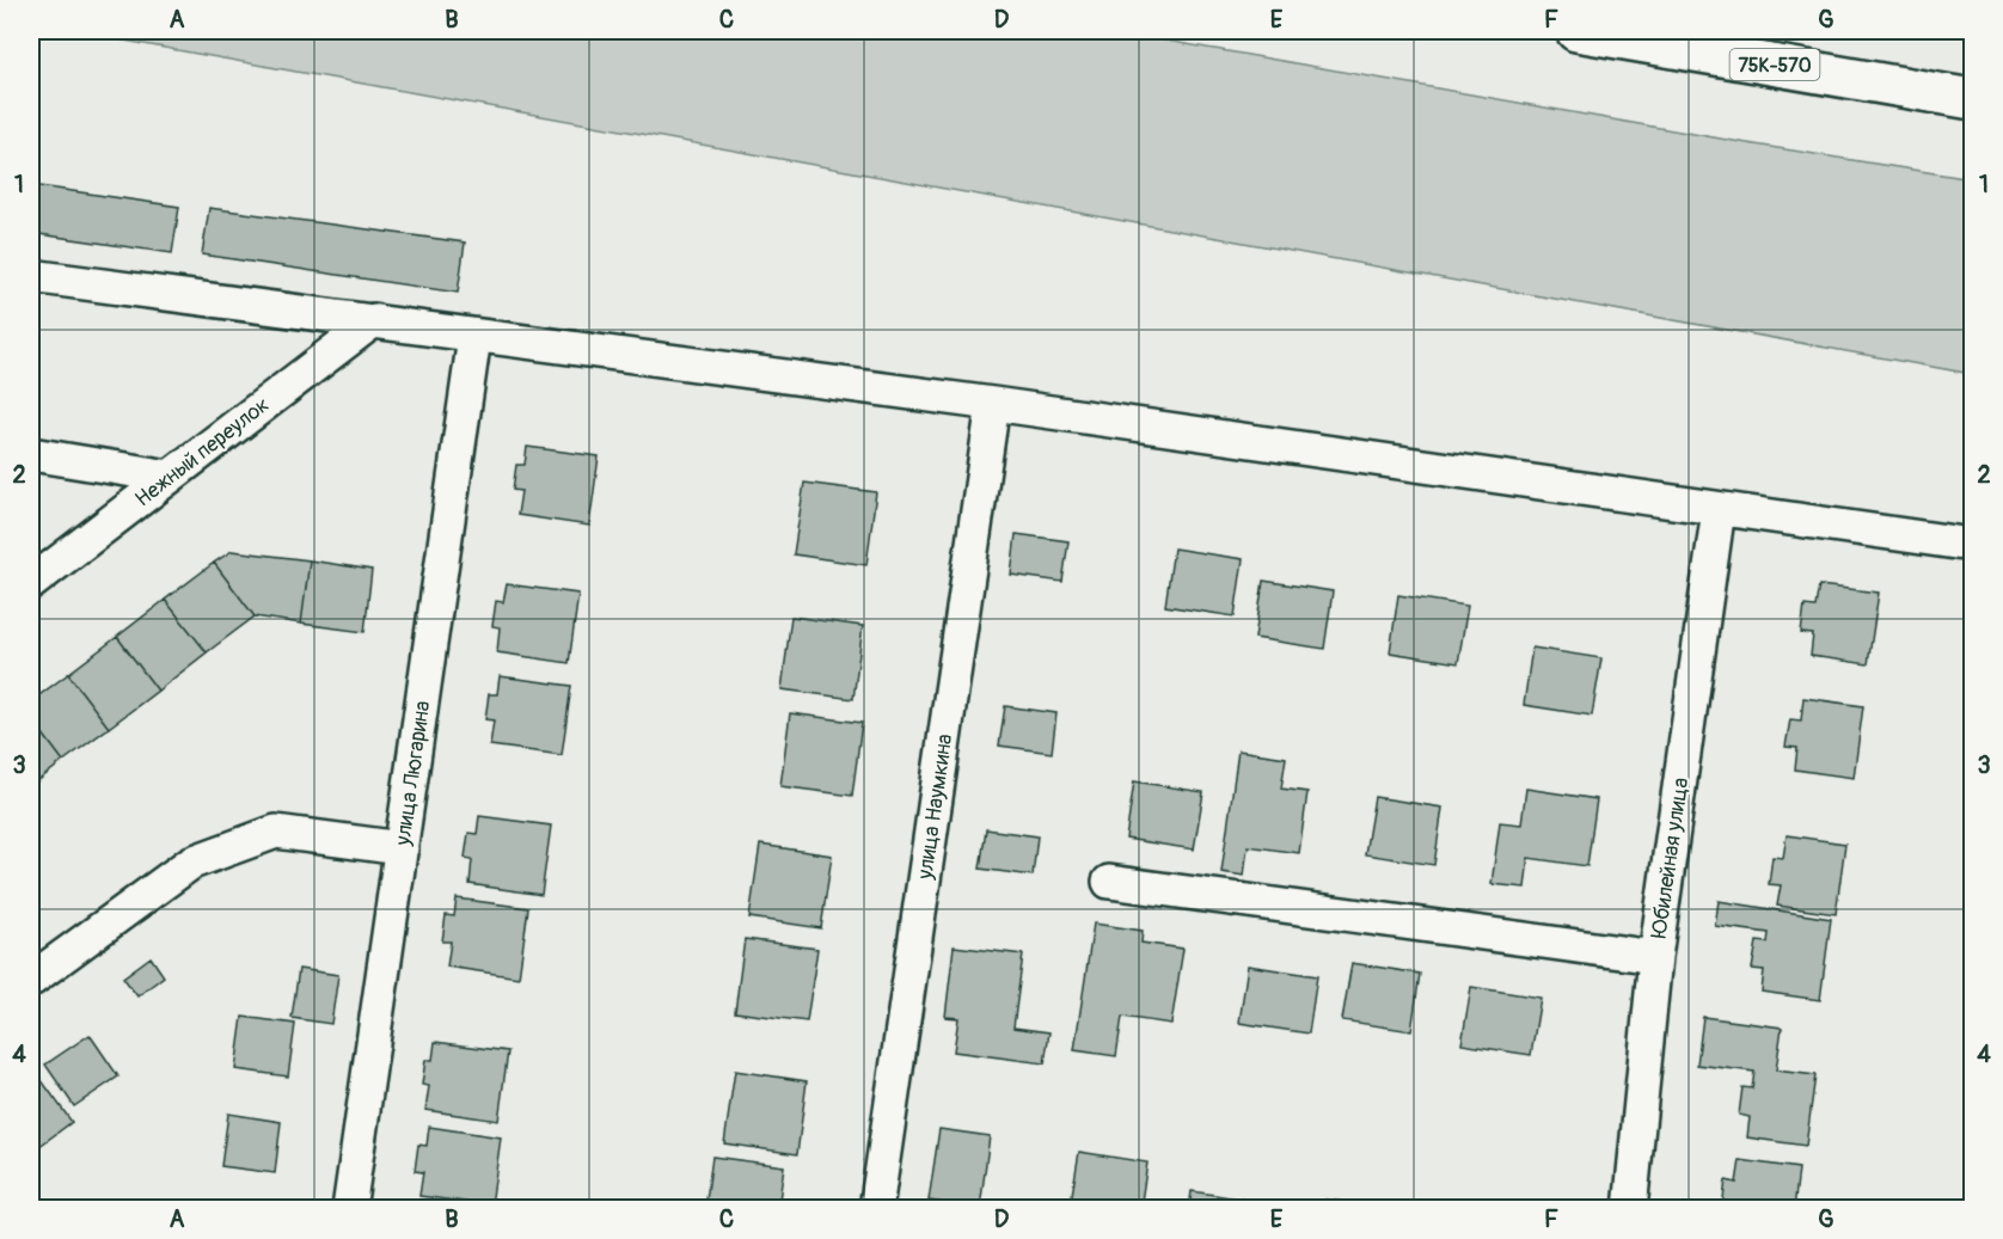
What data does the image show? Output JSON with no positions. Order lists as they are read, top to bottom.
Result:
{
  "streets": {
    "main road": ["75К-570"],
    "street": [
      "Нежный переулок",
      "улица Люгарина",
      "улица Наумкина",
      "Юбилейная улица"
    ]
  },
  "grid": {
    "columns": [
      "A",
      "B",
      "C",
      "D",
      "E",
      "F",
      "G"
    ],
    "rows": [
      "1",
      "2",
      "3",
      "4"
    ]
  }
}
